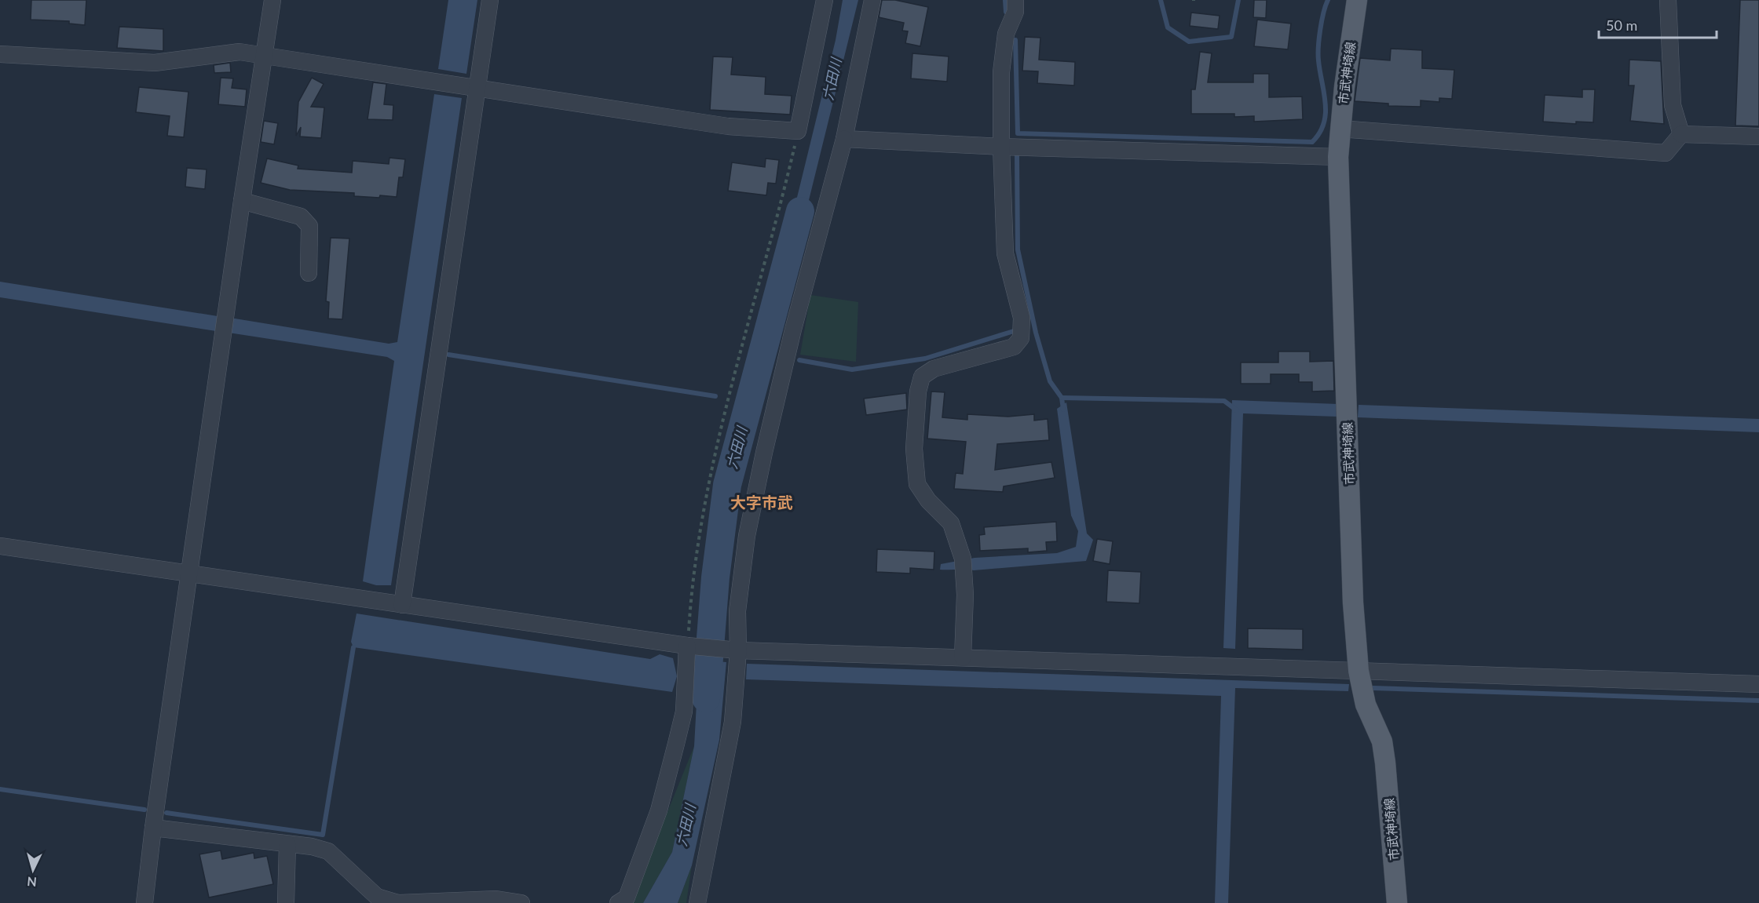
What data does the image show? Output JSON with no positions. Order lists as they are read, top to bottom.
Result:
{
  "streets": {
    "main road": ["市武神埼線"]
  },
  "districts": ["大字市武"],
  "water": ["六田川"],
  "scale_bar": "50 m",
  "north": "bottom"
}
